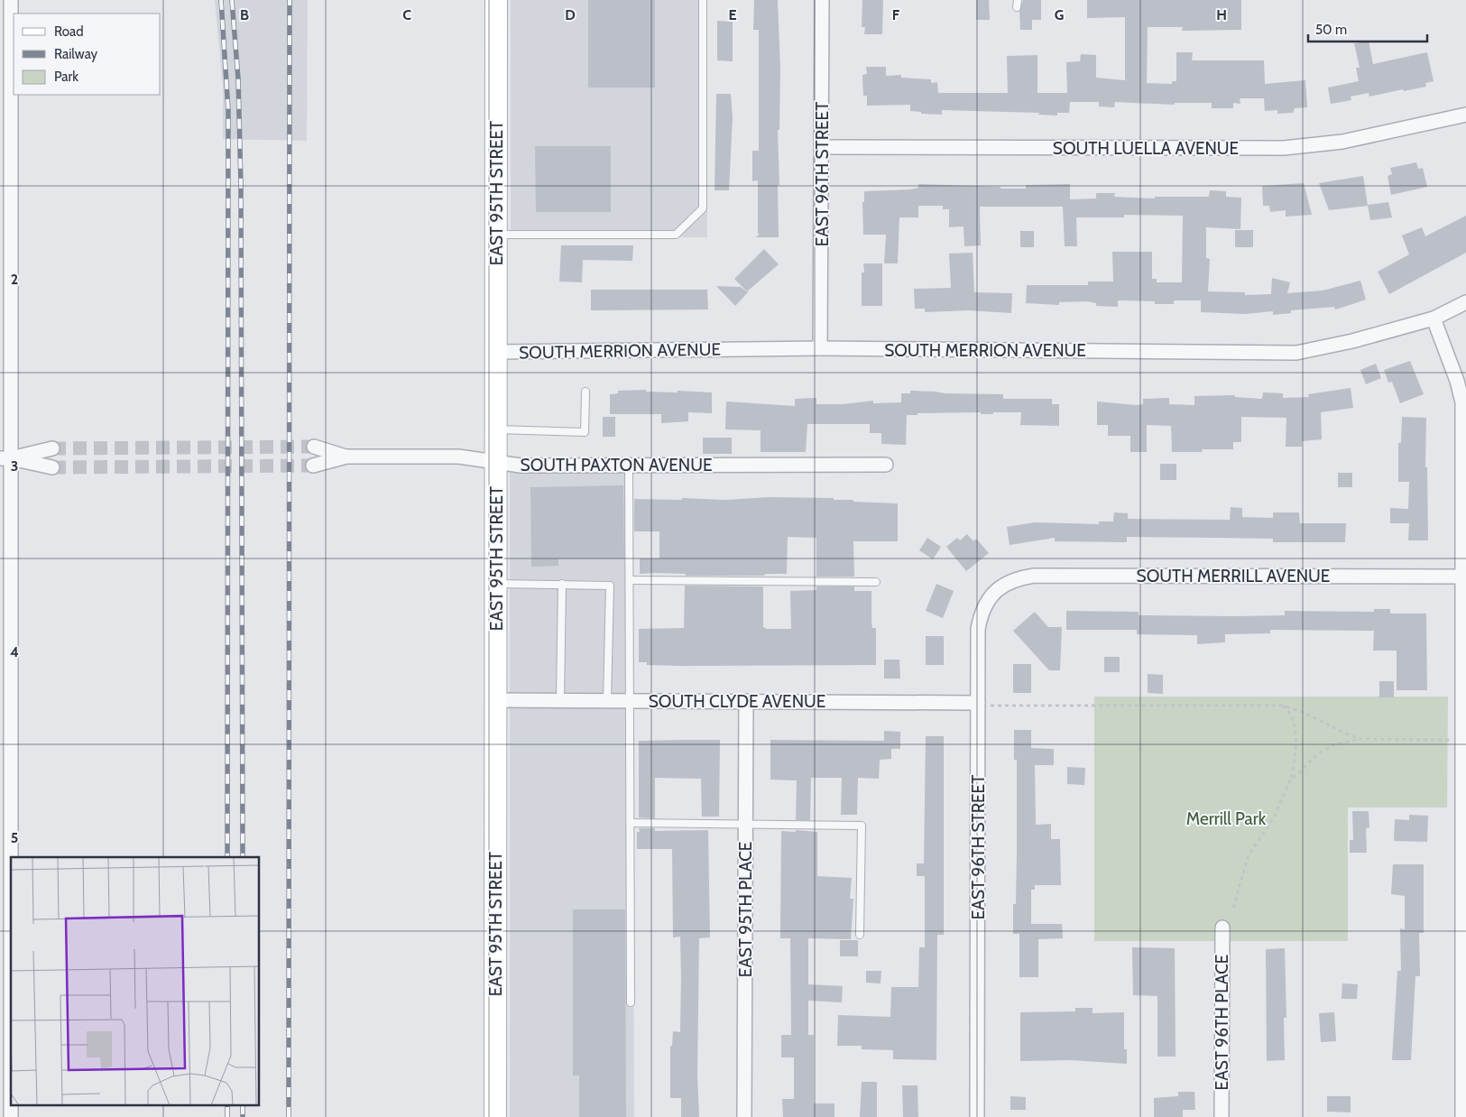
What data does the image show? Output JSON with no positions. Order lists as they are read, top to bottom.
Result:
{
  "streets": {
    "main road": ["EAST 95TH STREET"],
    "street": [
      "SOUTH LUELLA AVENUE",
      "EAST 96TH STREET",
      "SOUTH MERRION AVENUE",
      "SOUTH PAXTON AVENUE",
      "SOUTH MERRILL AVENUE",
      "SOUTH CLYDE AVENUE",
      "EAST 95TH PLACE",
      "EAST 96TH PLACE"
    ]
  },
  "crossings": [
    ["SOUTH LUELLA AVENUE", "EAST 96TH STREET"],
    ["EAST 96TH STREET", "SOUTH MERRION AVENUE"],
    ["EAST 96TH STREET", "SOUTH MERRILL AVENUE"],
    ["EAST 96TH STREET", "SOUTH CLYDE AVENUE"],
    ["EAST 95TH STREET", "SOUTH MERRION AVENUE"],
    ["EAST 95TH STREET", "SOUTH PAXTON AVENUE"],
    ["EAST 95TH STREET", "SOUTH CLYDE AVENUE"],
    ["SOUTH CLYDE AVENUE", "EAST 95TH PLACE"]
  ],
  "parks": ["Merrill Park"],
  "legend": ["Road", "Railway", "Park"],
  "scale_bar": "50 m",
  "grid": {
    "columns": [
      "B",
      "C",
      "D",
      "E",
      "F",
      "G",
      "H"
    ],
    "rows": [
      "2",
      "3",
      "4",
      "5"
    ]
  }
}
